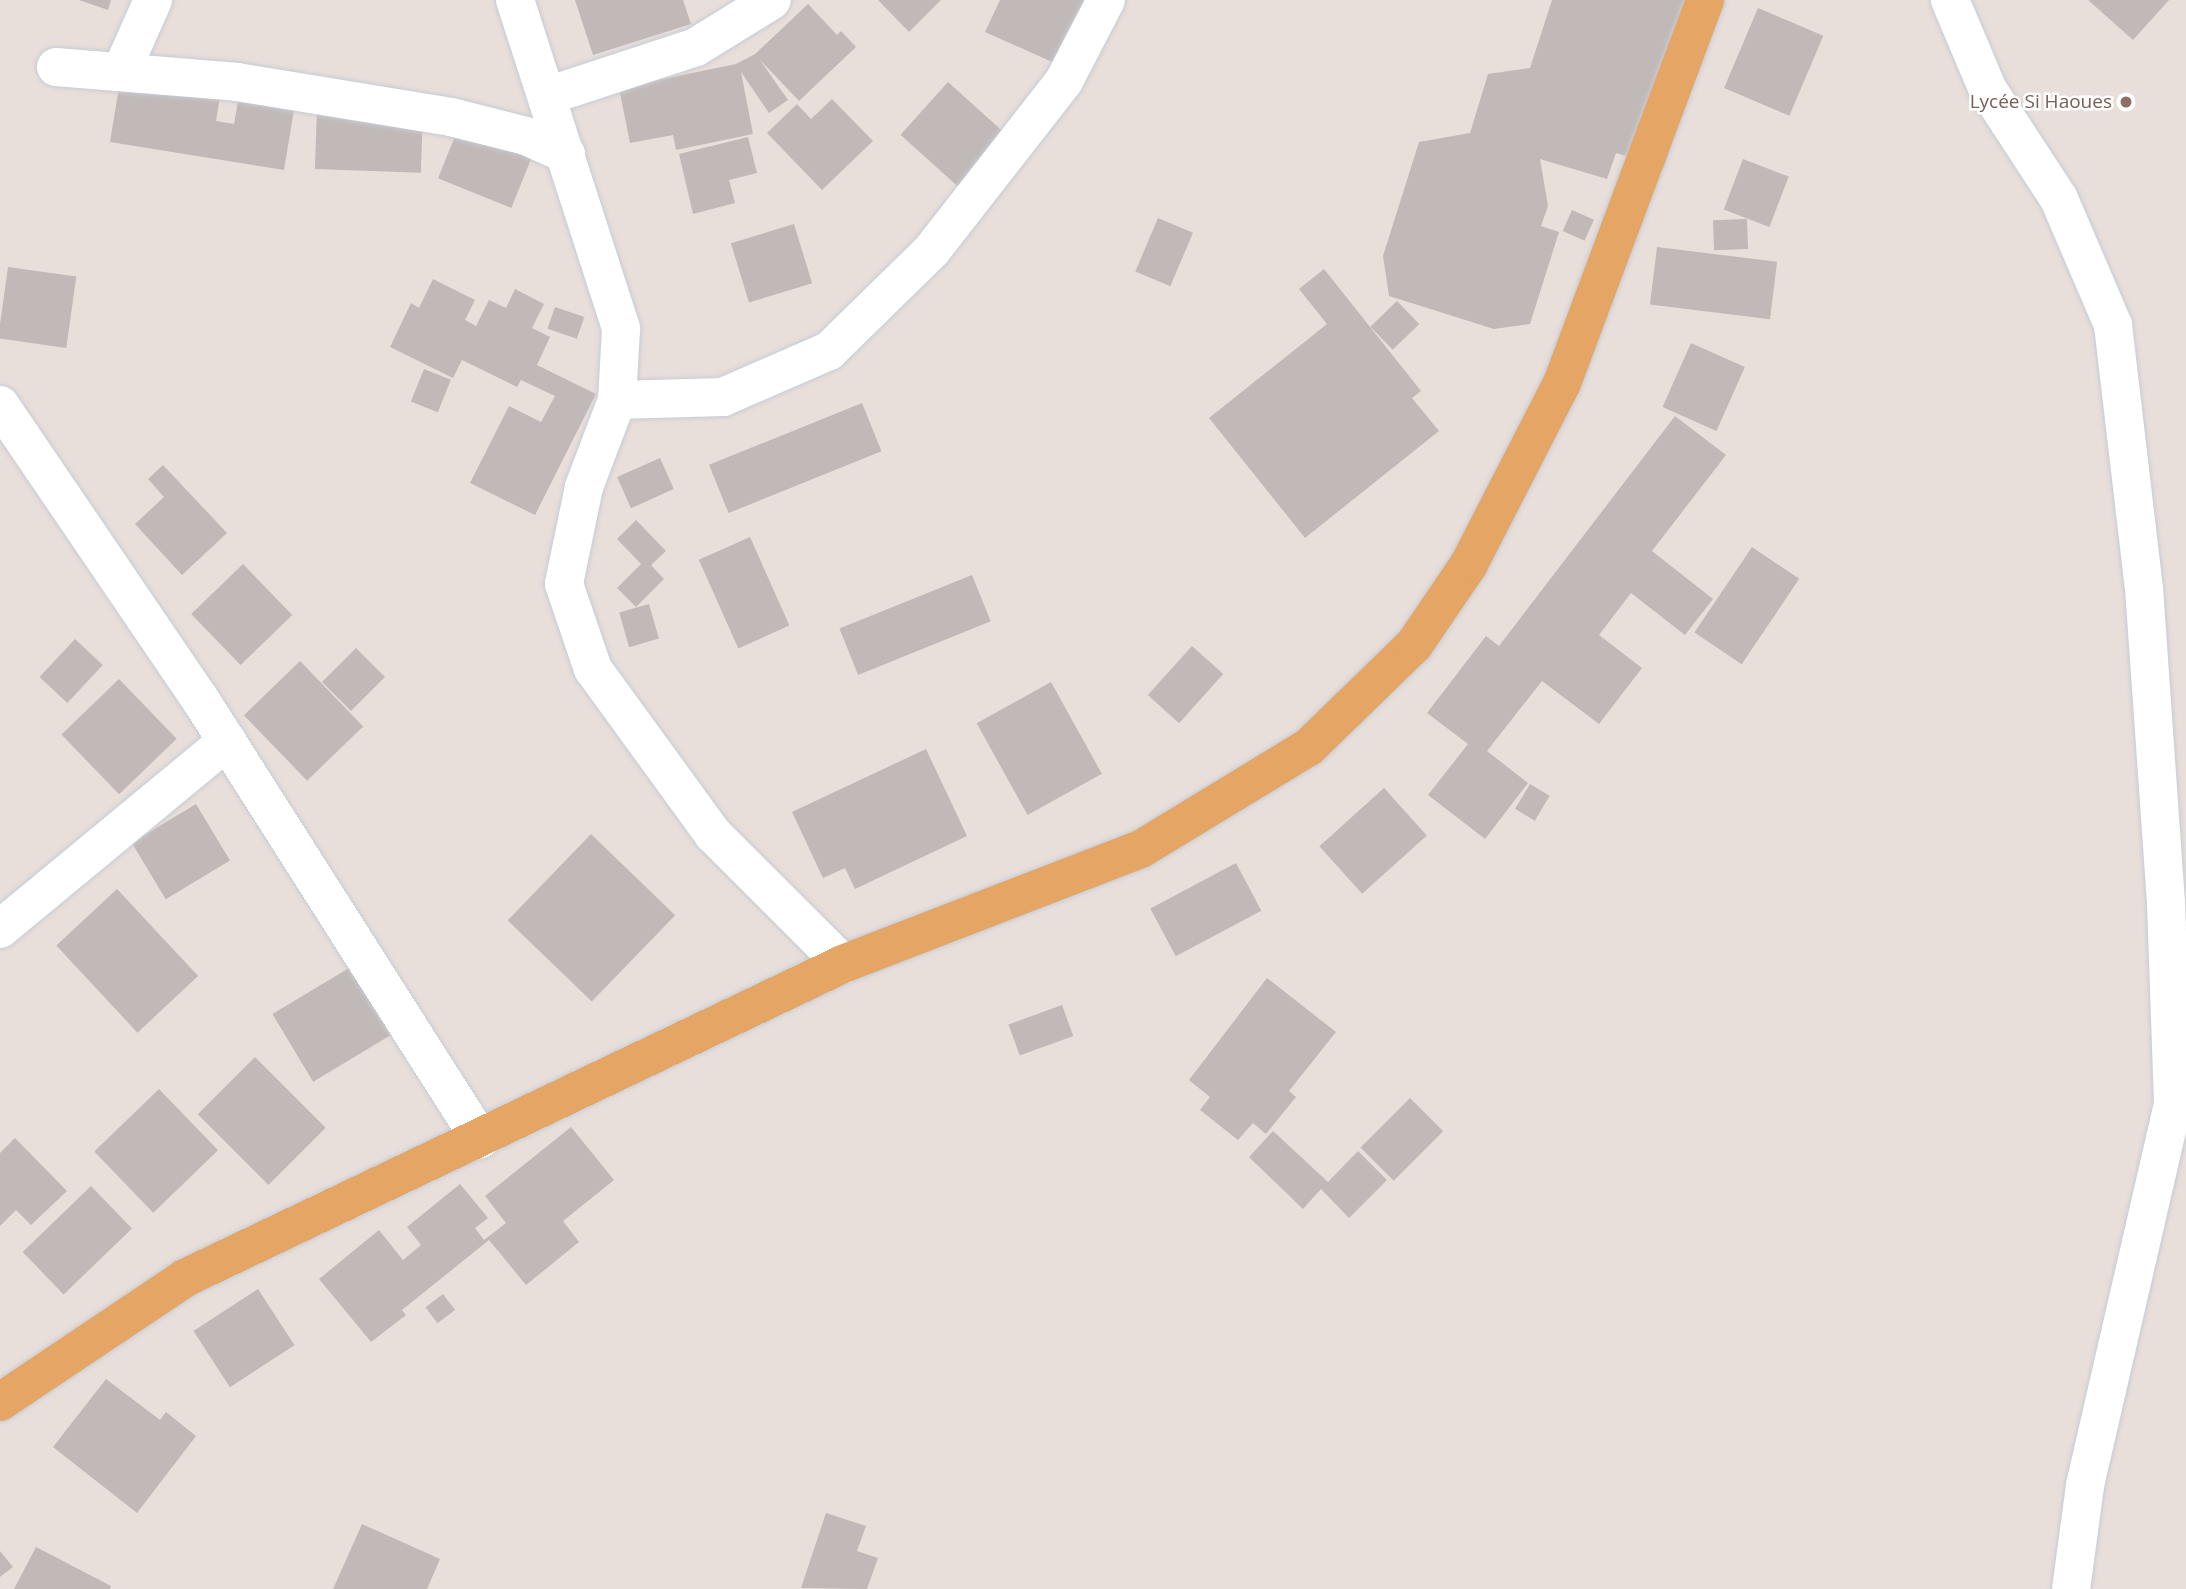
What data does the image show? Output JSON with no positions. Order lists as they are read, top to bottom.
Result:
{
  "places": ["Lycée Si Haoues"]
}
